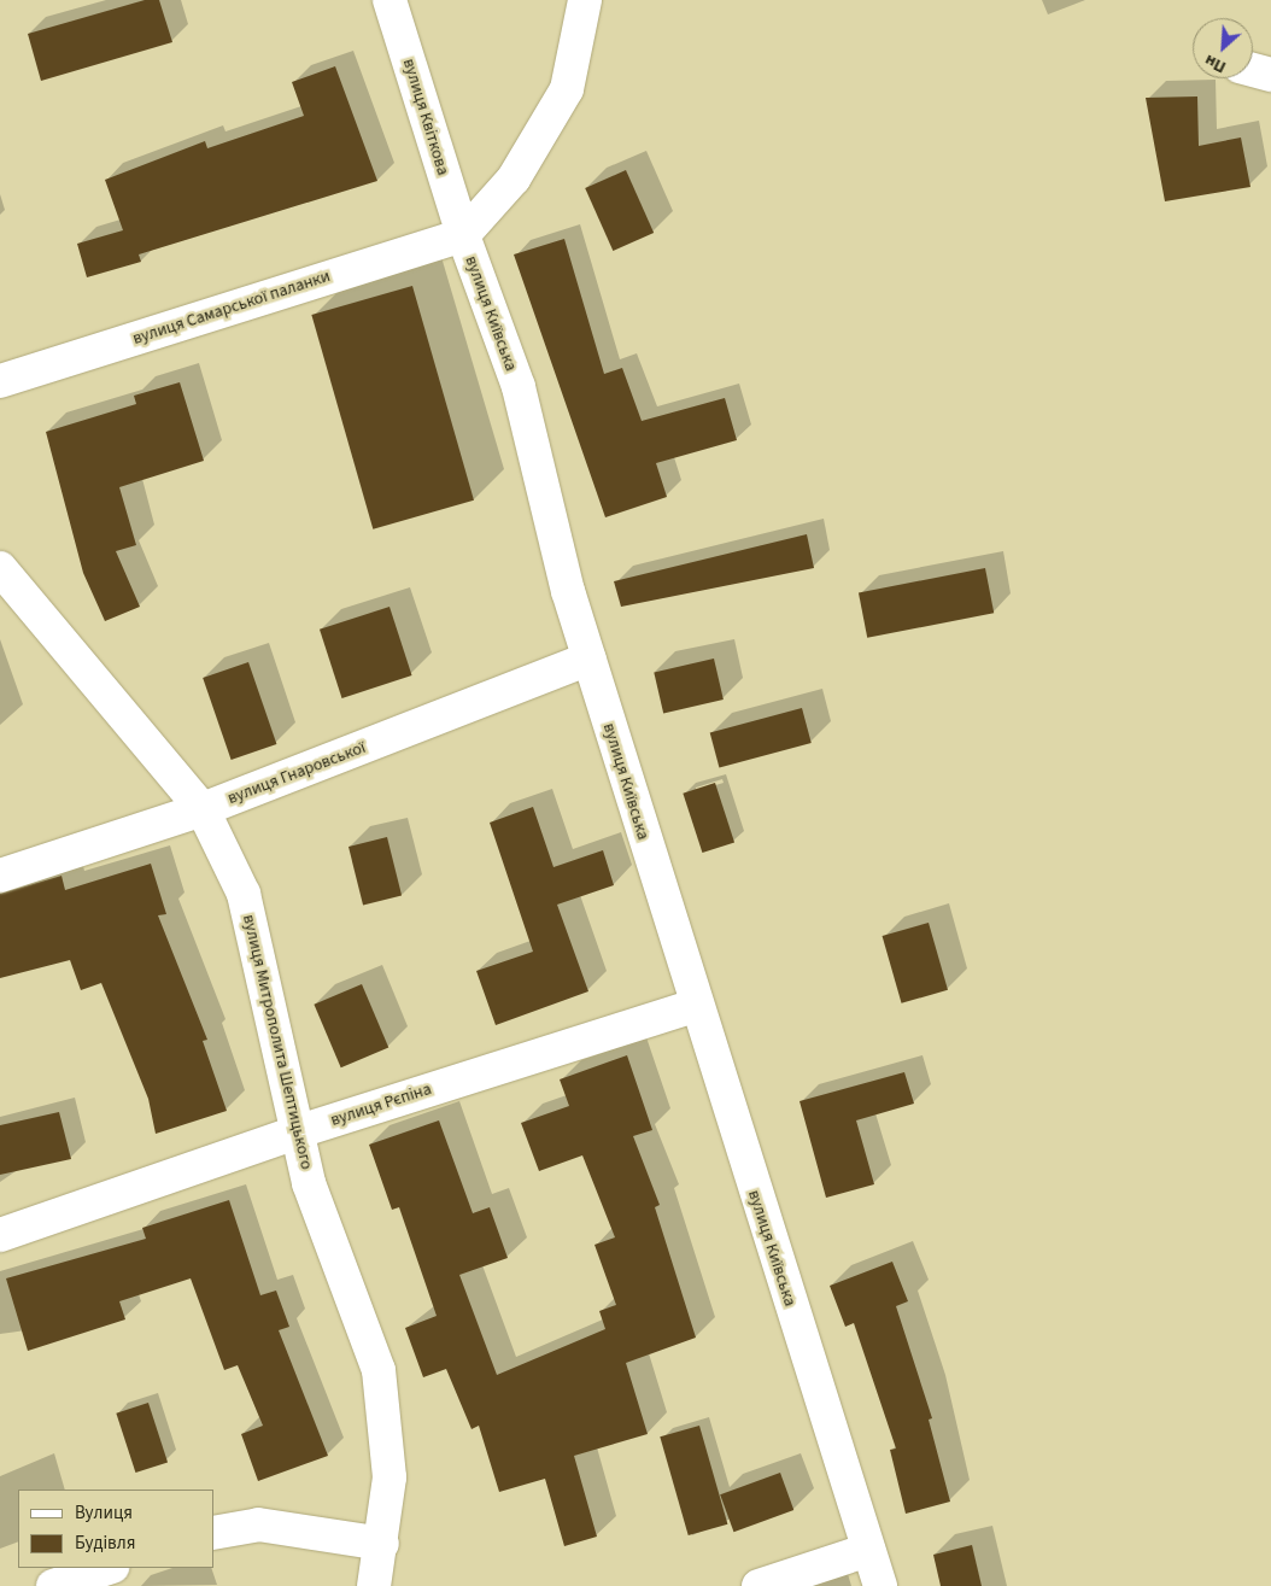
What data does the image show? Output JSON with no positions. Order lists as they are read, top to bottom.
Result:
{
  "streets": {
    "street": [
      "вулиця Квіткова",
      "вулиця Самарської паланки",
      "вулиця Київська",
      "вулиця Гнаровської",
      "вулиця Митрополита Шептицького",
      "вулиця Рєпіна"
    ]
  },
  "crossings": [
    ["вулиця Квіткова", "вулиця Самарської паланки"],
    ["вулиця Квіткова", "вулиця Київська"],
    ["вулиця Самарської паланки", "вулиця Київська"],
    ["вулиця Київська", "вулиця Гнаровської"],
    ["вулиця Київська", "вулиця Рєпіна"],
    ["вулиця Гнаровської", "вулиця Митрополита Шептицького"],
    ["вулиця Митрополита Шептицького", "вулиця Рєпіна"]
  ],
  "legend": ["Вулиця", "Будівля"],
  "north": "bottom left"
}
